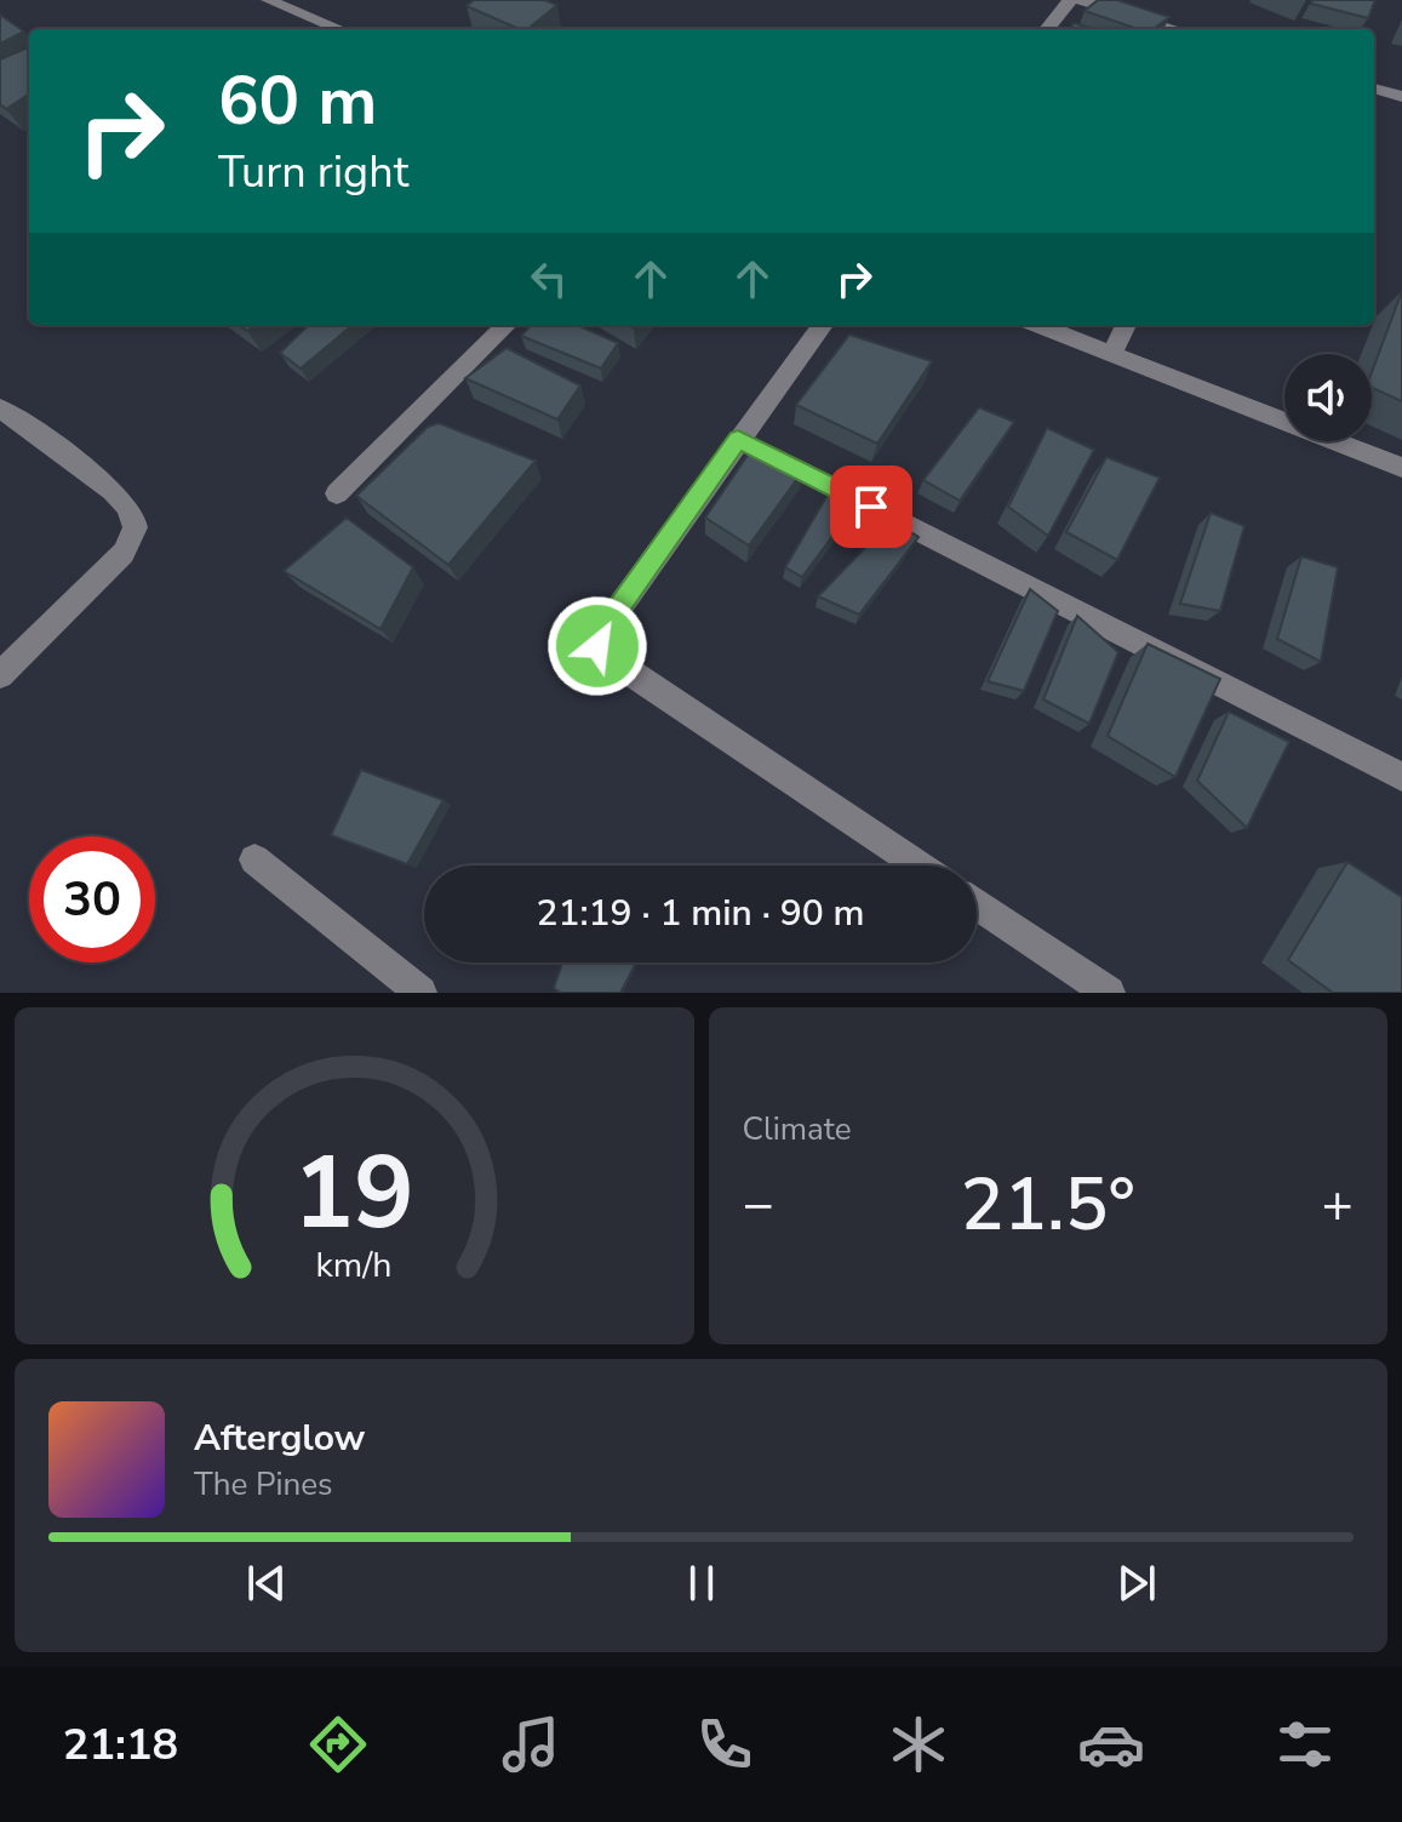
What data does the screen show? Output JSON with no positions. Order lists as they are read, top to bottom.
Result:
{
  "page": {
    "turn": ["60 m", "Turn right"],
    "limit": "30",
    "trip": "21:19 · 1 min · 90 m",
    "tile": "Climate",
    "heat": ["−", "21.5°", "+"],
    "song": ["Afterglow", "The Pines"],
    "tabs": "21:18",
    "gauge": ["19", "km/h"]
  }
}
